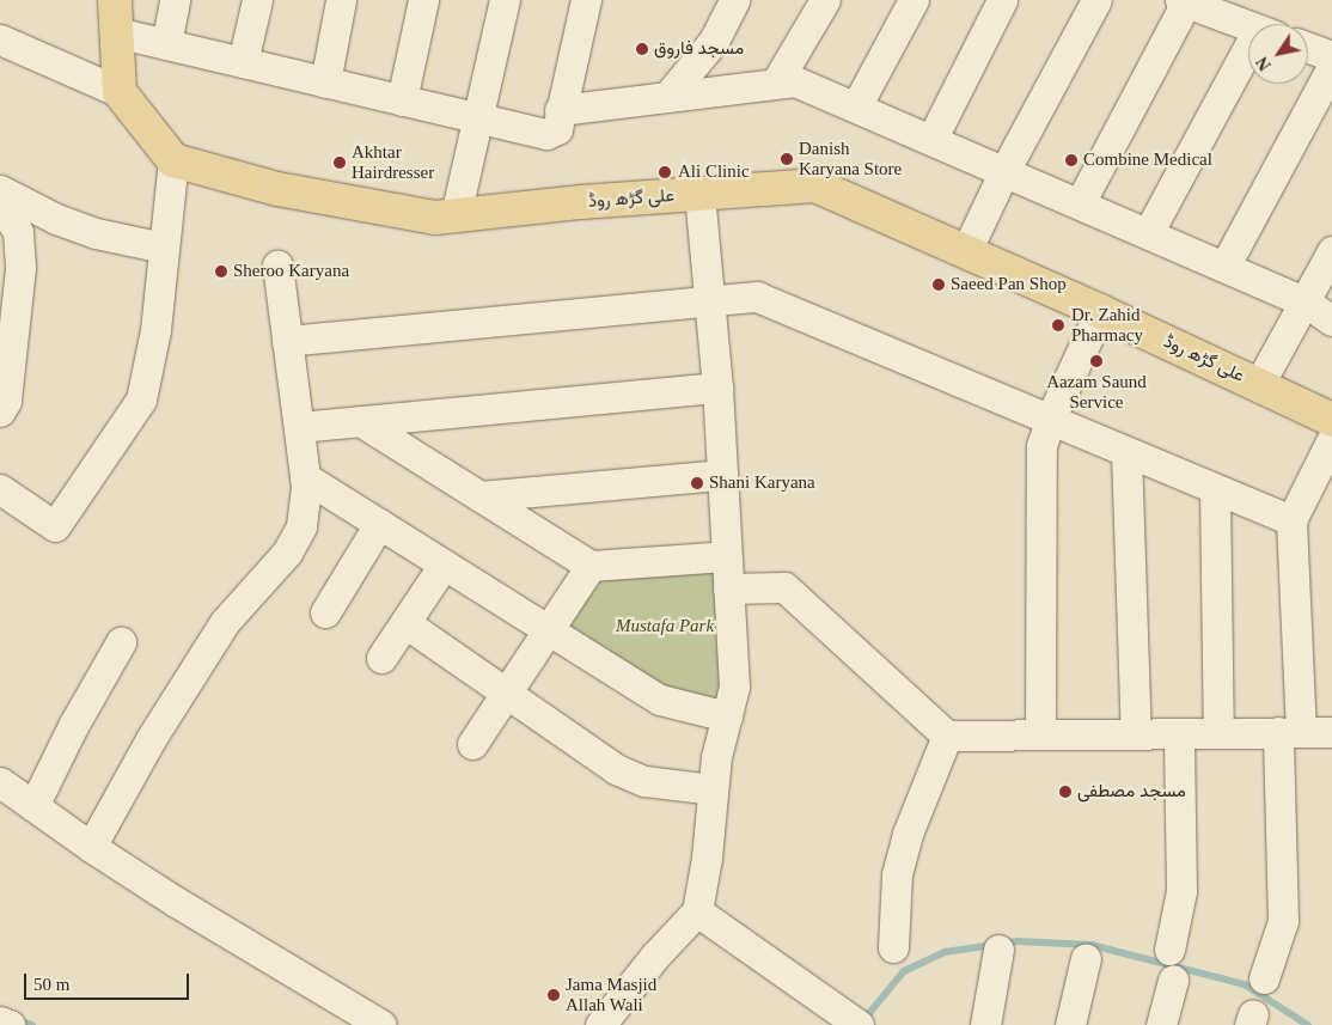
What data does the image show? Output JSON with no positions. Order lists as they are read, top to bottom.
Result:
{
  "streets": {
    "main road": ["علی گڑھ روڈ"]
  },
  "parks": ["Mustafa Park"],
  "places": [
    "مسجد فاروق",
    "Danish Karyana Store",
    "Combine Medical",
    "Akhtar Hairdresser",
    "Ali Clinic",
    "Sheroo Karyana",
    "Saeed Pan Shop",
    "Dr. Zahid Pharmacy",
    "Aazam Saund Service",
    "Shani Karyana",
    "مسجد مصطفی",
    "Jama Masjid Allah Wali"
  ],
  "scale_bar": "50 m",
  "north": "bottom left"
}
